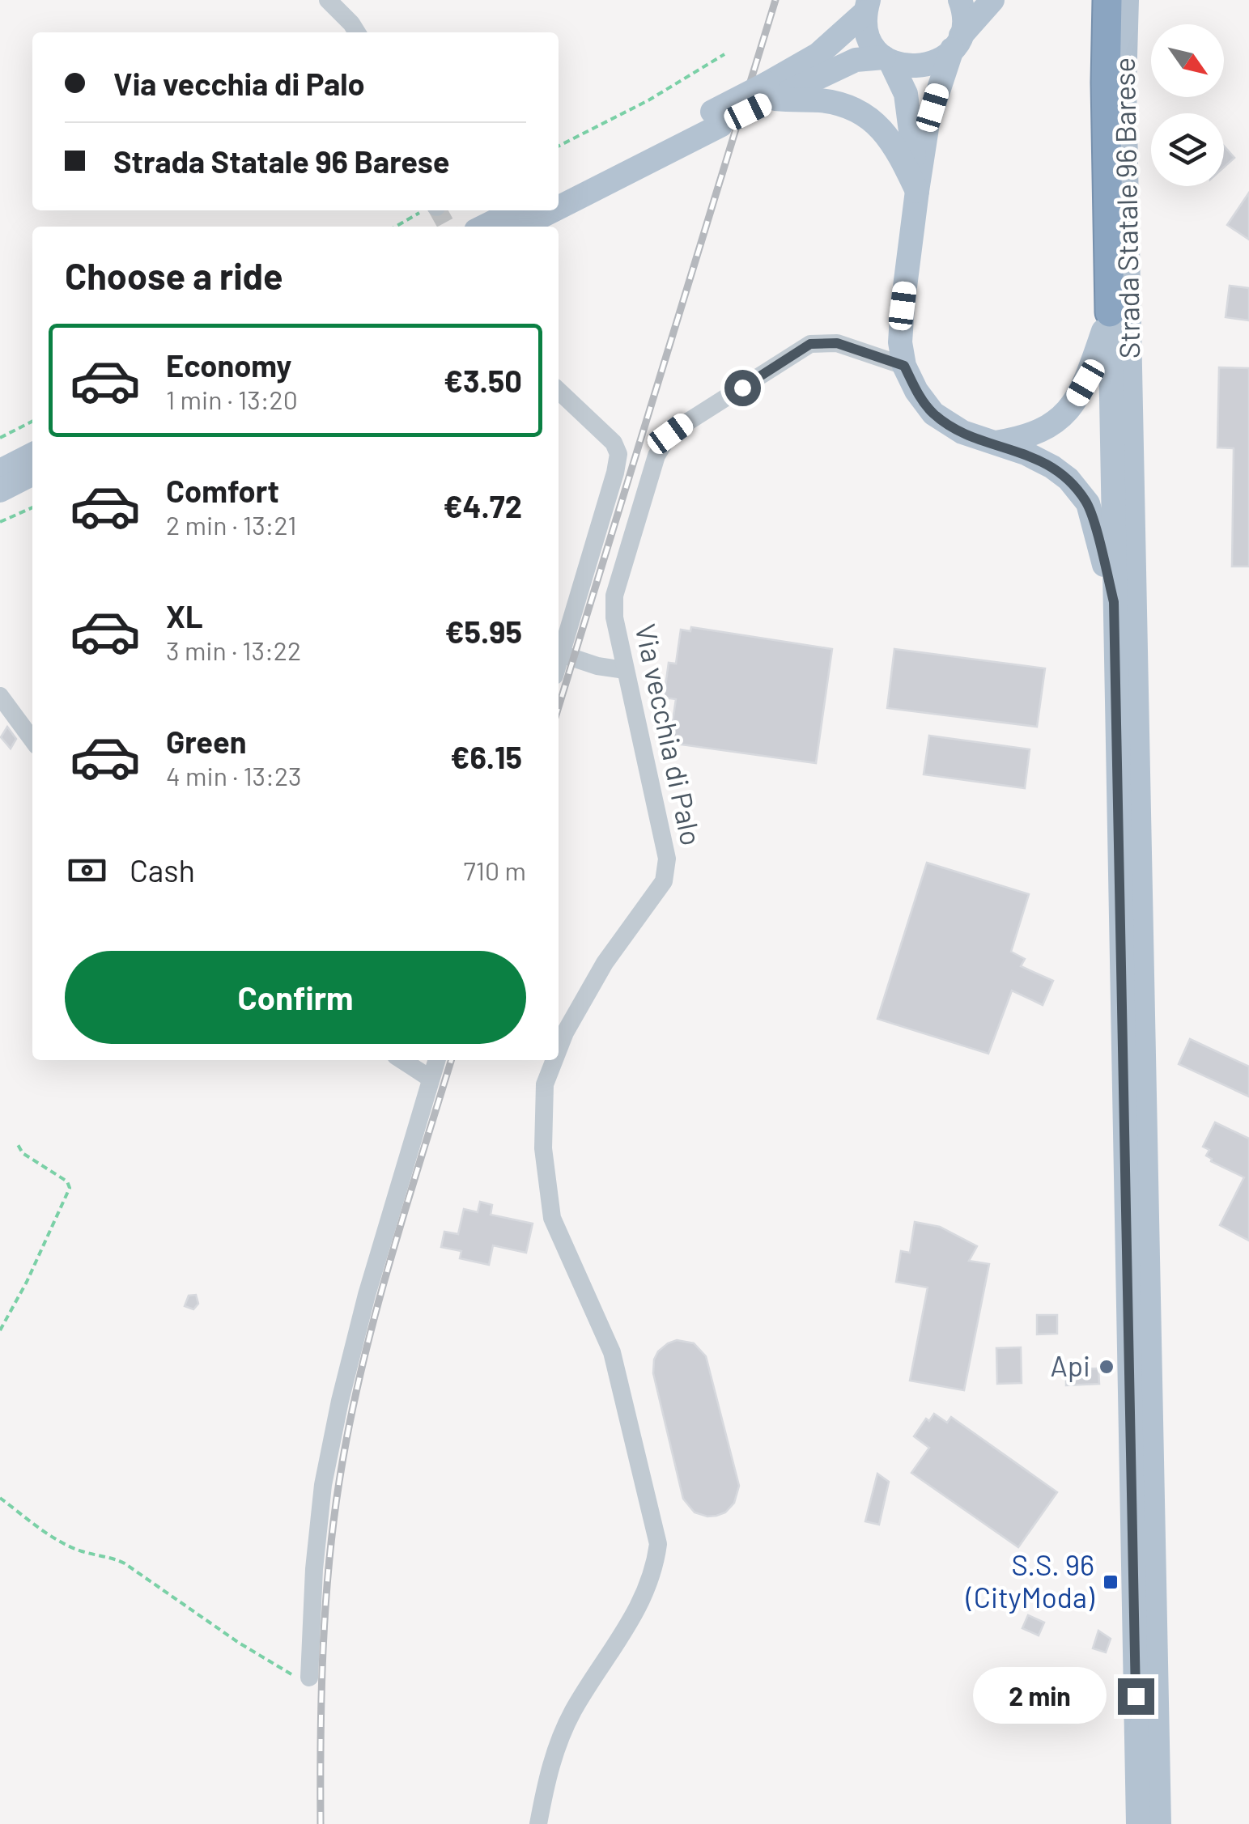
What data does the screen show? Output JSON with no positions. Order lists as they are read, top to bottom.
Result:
{
  "streets": {
    "highway": ["Strada Statale 96 Barese"],
    "street": ["Via vecchia di Palo"]
  },
  "places": {
    "other": ["Api"],
    "transit": ["S.S. 96 (CityModa)"]
  },
  "north": "bottom right",
  "page": {
    "banner": ["Via vecchia di Palo", "Strada Statale 96 Barese"],
    "heading": "Choose a ride",
    "list": [
      {
        "name": "Economy",
        "note": "1 min · 13:20",
        "value": "€3.50"
      },
      {
        "name": "Comfort",
        "note": "2 min · 13:21",
        "value": "€4.72"
      },
      {
        "name": "XL",
        "note": "3 min · 13:22",
        "value": "€5.95"
      },
      {
        "name": "Green",
        "note": "4 min · 13:23",
        "value": "€6.15"
      }
    ],
    "pay": ["Cash", "710 m"],
    "buttons": "Confirm",
    "bubble": "2 min"
  }
}
